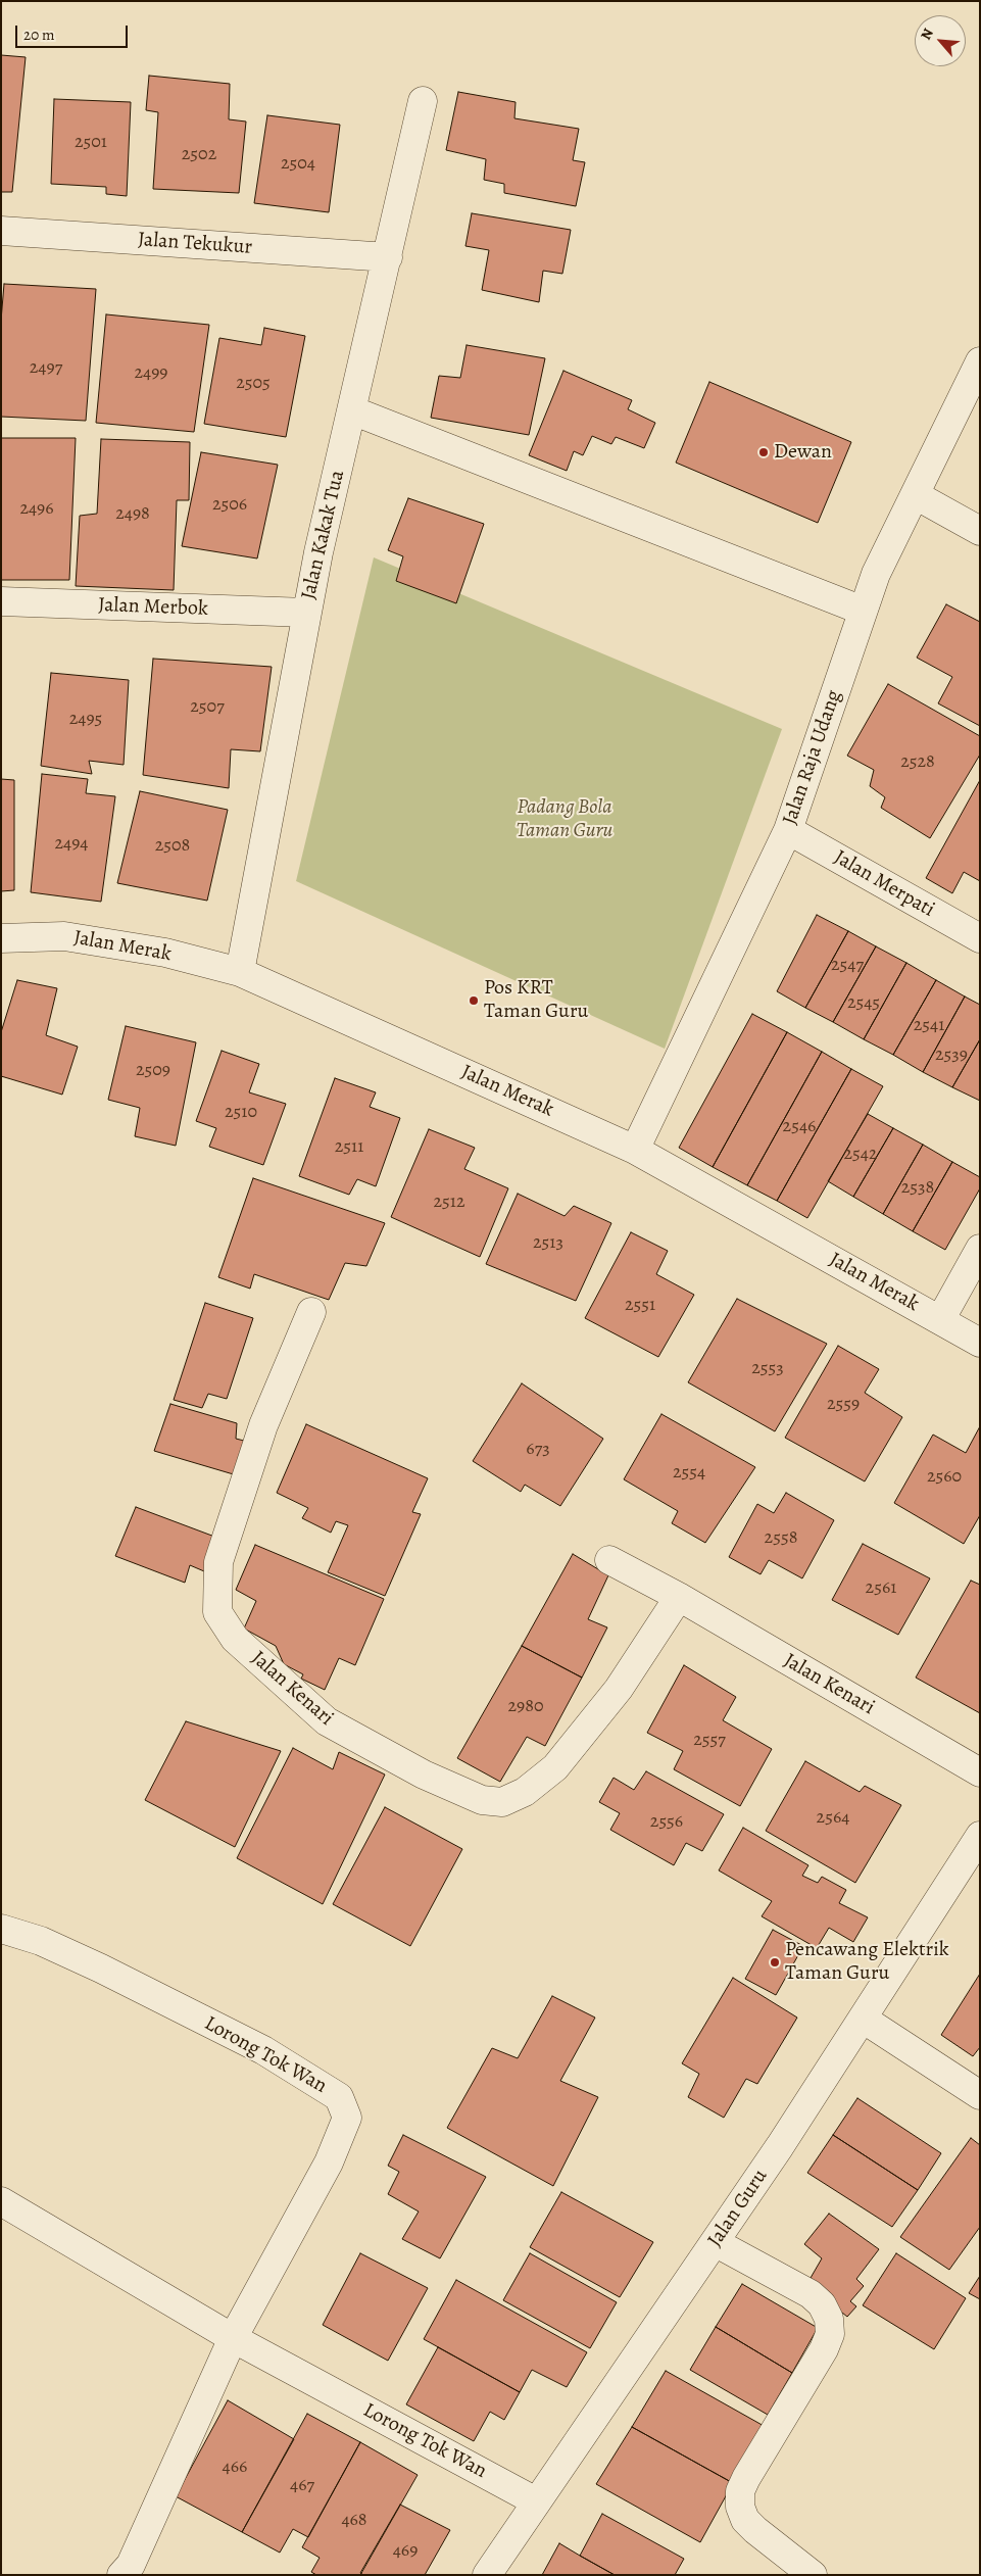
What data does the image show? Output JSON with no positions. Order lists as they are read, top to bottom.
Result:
{
  "streets": {
    "street": [
      "Jalan Tekukur",
      "Jalan Kakak Tua",
      "Jalan Merbok",
      "Jalan Raja Udang",
      "Jalan Merpati",
      "Jalan Merak",
      "Jalan Kenari",
      "Lorong Tok Wan",
      "Jalan Guru"
    ]
  },
  "crossings": [
    ["Jalan Tekukur", "Jalan Kakak Tua"],
    ["Jalan Kakak Tua", "Jalan Merbok"],
    ["Jalan Kakak Tua", "Jalan Merak"],
    ["Jalan Raja Udang", "Jalan Merpati"],
    ["Jalan Raja Udang", "Jalan Merak"],
    ["Lorong Tok Wan", "Jalan Guru"]
  ],
  "parks": ["Padang Bola Taman Guru"],
  "places": ["Dewan", "Pos KRT Taman Guru", "Pencawang Elektrik Taman Guru"],
  "house_numbers": [
    "2501",
    "2502",
    "2504",
    "2497",
    "2499",
    "2505",
    "2506",
    "2496",
    "2498",
    "2507",
    "2495",
    "2528",
    "2494",
    "2508",
    "2547",
    "2545",
    "2541",
    "2539",
    "2509",
    "2510",
    "2546",
    "2511",
    "2542",
    "2538",
    "2512",
    "2513",
    "2551",
    "2553",
    "2559",
    "673",
    "2554",
    "2560",
    "2558",
    "2561",
    "2980",
    "2557",
    "2564",
    "2556",
    "466",
    "467",
    "468",
    "469"
  ],
  "scale_bar": "20 m",
  "north": "top left"
}
